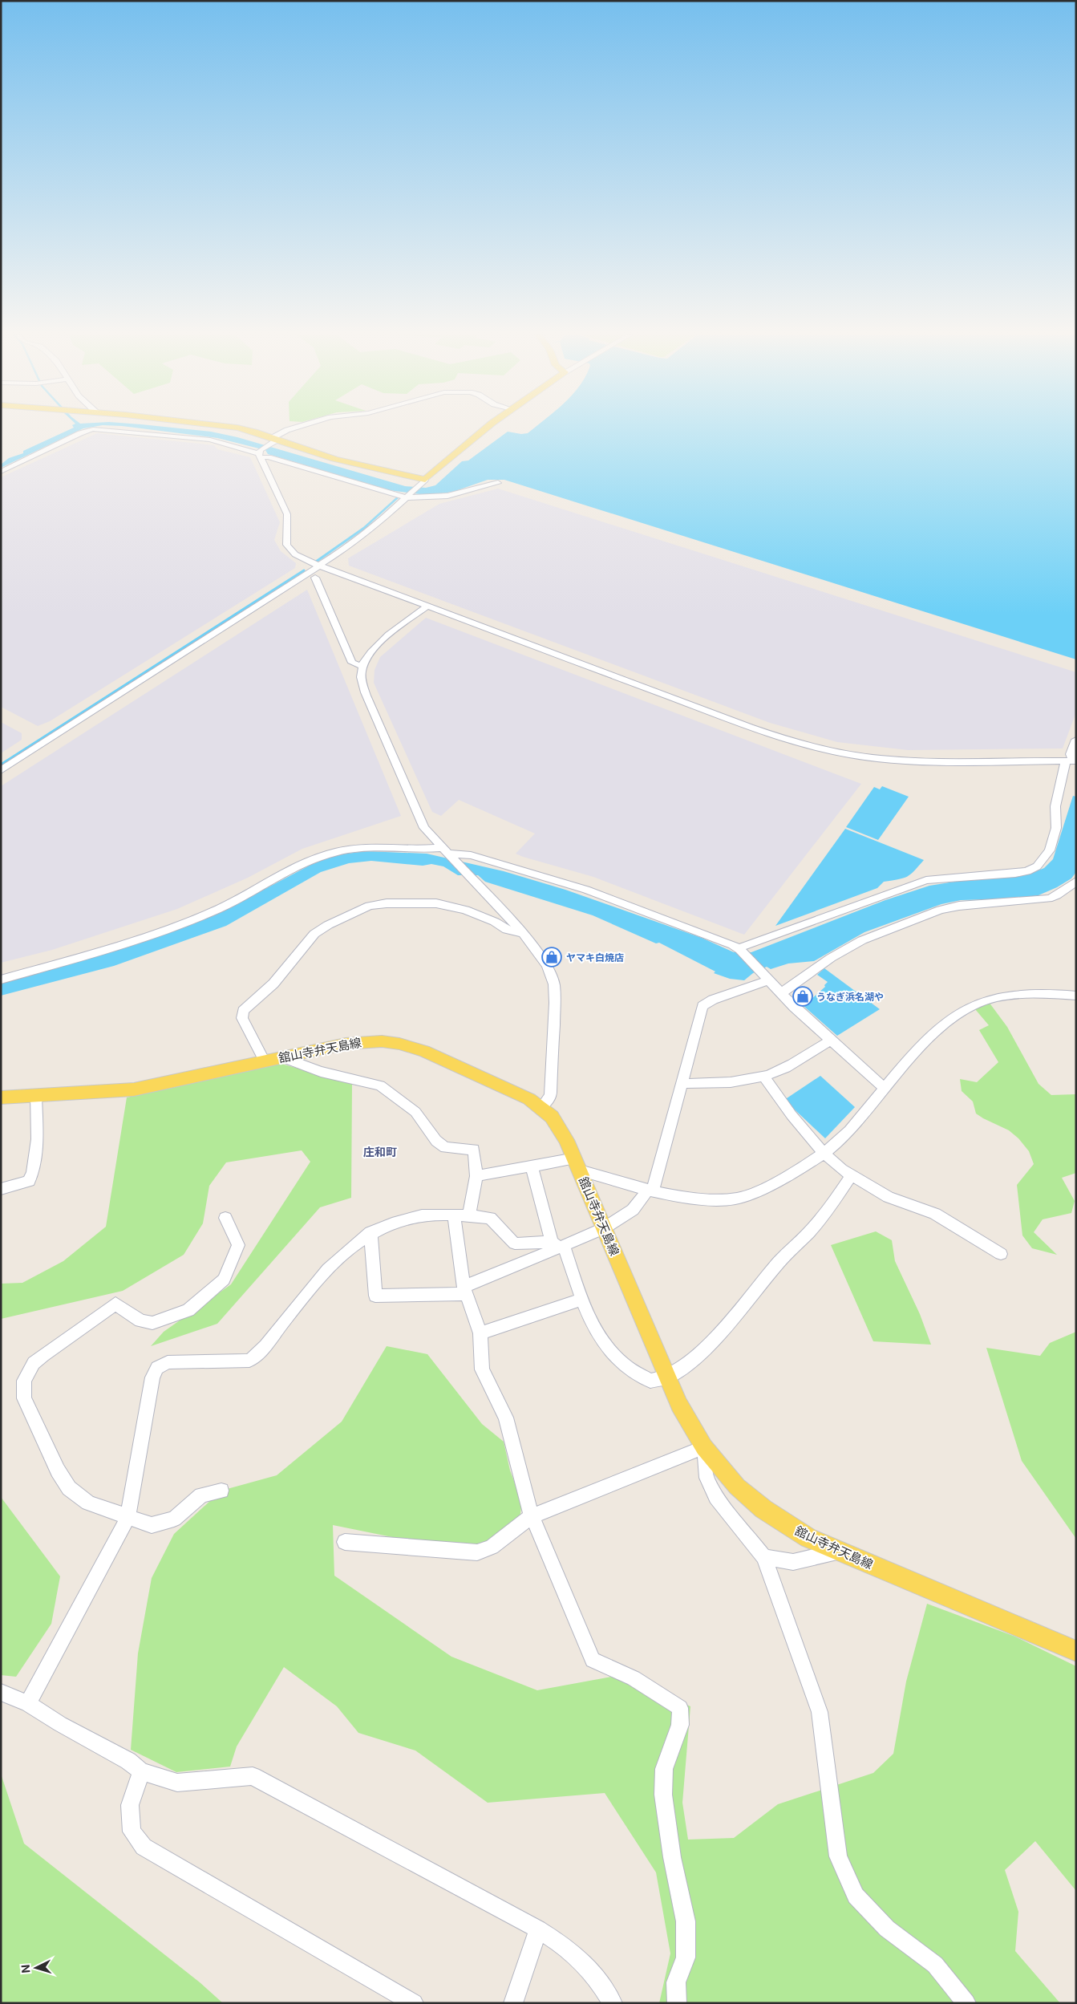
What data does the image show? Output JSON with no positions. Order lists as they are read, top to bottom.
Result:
{
  "streets": {
    "main road": ["舘山寺弁天島線"]
  },
  "districts": ["庄和町"],
  "places": {
    "shop": ["ヤマキ白焼店", "うなぎ浜名湖や"]
  },
  "north": "left"
}
